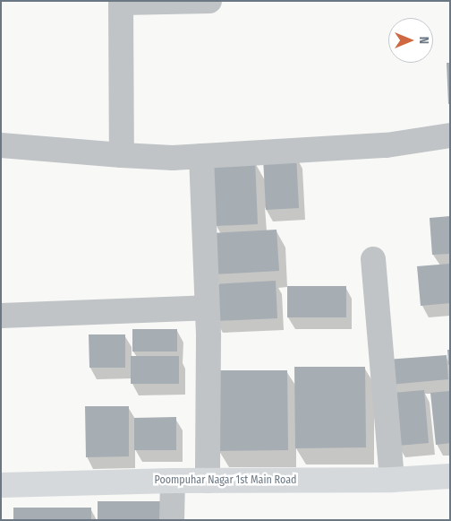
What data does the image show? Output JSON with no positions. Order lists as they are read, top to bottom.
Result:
{
  "streets": {
    "main road": ["Poompuhar Nagar 1st Main Road"]
  },
  "north": "right"
}
